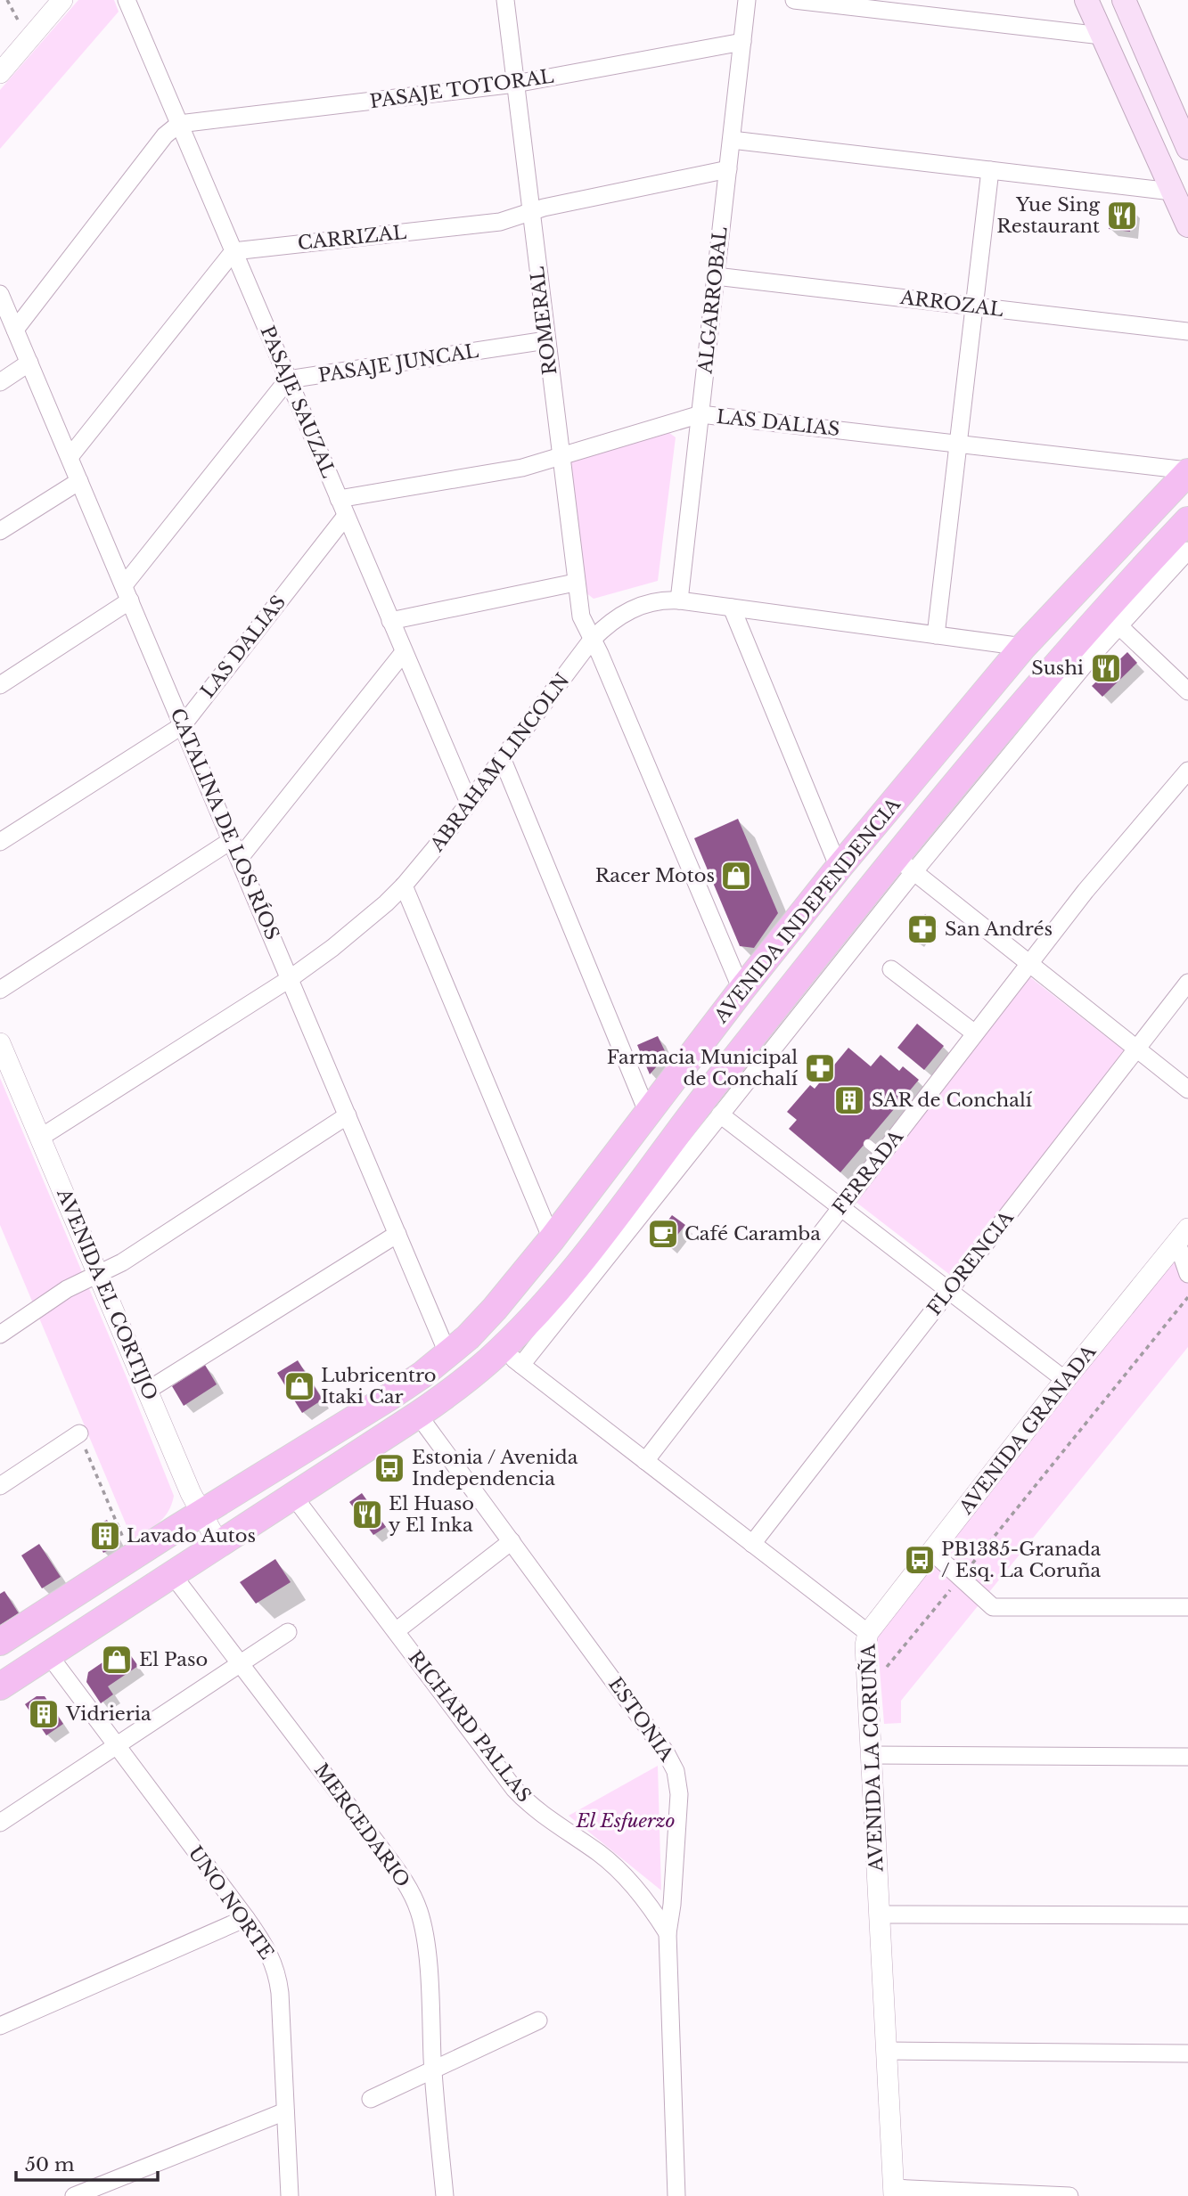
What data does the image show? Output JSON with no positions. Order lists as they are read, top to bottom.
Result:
{
  "streets": {
    "main road": ["AVENIDA INDEPENDENCIA"],
    "street": [
      "PASAJE TOTORAL",
      "CARRIZAL",
      "ALGARROBAL",
      "ARROZAL",
      "ROMERAL",
      "PASAJE JUNCAL",
      "PASAJE SAUZAL",
      "LAS DALIAS",
      "ABRAHAM LINCOLN",
      "CATALINA DE LOS RÍOS",
      "FERRADA",
      "FLORENCIA",
      "AVENIDA EL CORTIJO",
      "AVENIDA GRANADA",
      "ESTONIA",
      "RICHARD PALLAS",
      "AVENIDA LA CORUÑA",
      "MERCEDARIO",
      "UNO NORTE"
    ]
  },
  "crossings": [
    ["PASAJE TOTORAL", "ALGARROBAL"],
    ["PASAJE TOTORAL", "ROMERAL"],
    ["PASAJE TOTORAL", "PASAJE SAUZAL"],
    ["CARRIZAL", "ALGARROBAL"],
    ["CARRIZAL", "ROMERAL"],
    ["CARRIZAL", "PASAJE SAUZAL"],
    ["ALGARROBAL", "ARROZAL"],
    ["ALGARROBAL", "LAS DALIAS"],
    ["ALGARROBAL", "ABRAHAM LINCOLN"],
    ["ROMERAL", "PASAJE JUNCAL"],
    ["ROMERAL", "LAS DALIAS"],
    ["ROMERAL", "ABRAHAM LINCOLN"],
    ["ROMERAL", "AVENIDA INDEPENDENCIA"],
    ["PASAJE JUNCAL", "PASAJE SAUZAL"],
    ["PASAJE SAUZAL", "LAS DALIAS"],
    ["PASAJE SAUZAL", "ABRAHAM LINCOLN"],
    ["LAS DALIAS", "CATALINA DE LOS RÍOS"],
    ["LAS DALIAS", "AVENIDA INDEPENDENCIA"],
    ["ABRAHAM LINCOLN", "CATALINA DE LOS RÍOS"],
    ["ABRAHAM LINCOLN", "AVENIDA INDEPENDENCIA"],
    ["ABRAHAM LINCOLN", "AVENIDA EL CORTIJO"],
    ["CATALINA DE LOS RÍOS", "AVENIDA INDEPENDENCIA"],
    ["AVENIDA INDEPENDENCIA", "AVENIDA EL CORTIJO"],
    ["AVENIDA INDEPENDENCIA", "ESTONIA"],
    ["AVENIDA INDEPENDENCIA", "RICHARD PALLAS"],
    ["AVENIDA INDEPENDENCIA", "AVENIDA LA CORUÑA"],
    ["AVENIDA INDEPENDENCIA", "MERCEDARIO"],
    ["AVENIDA INDEPENDENCIA", "UNO NORTE"],
    ["FERRADA", "AVENIDA LA CORUÑA"],
    ["FLORENCIA", "AVENIDA LA CORUÑA"],
    ["AVENIDA GRANADA", "AVENIDA LA CORUÑA"],
    ["ESTONIA", "RICHARD PALLAS"]
  ],
  "parks": ["El Esfuerzo"],
  "places": {
    "restaurant": ["Yue Sing Restaurant", "Sushi", "El Huaso y El Inka"],
    "shop": ["Racer Motos", "Lubricentro Itaki Car", "El Paso"],
    "pharmacy": ["San Andrés", "Farmacia Municipal de Conchalí"],
    "building": ["SAR de Conchalí", "Lavado Autos", "Vidrieria"],
    "cafe": ["Café Caramba"],
    "bus stop": ["Estonia / Avenida Independencia", "PB1385-Granada / Esq. La Coruña"]
  },
  "scale_bar": "50 m"
}
